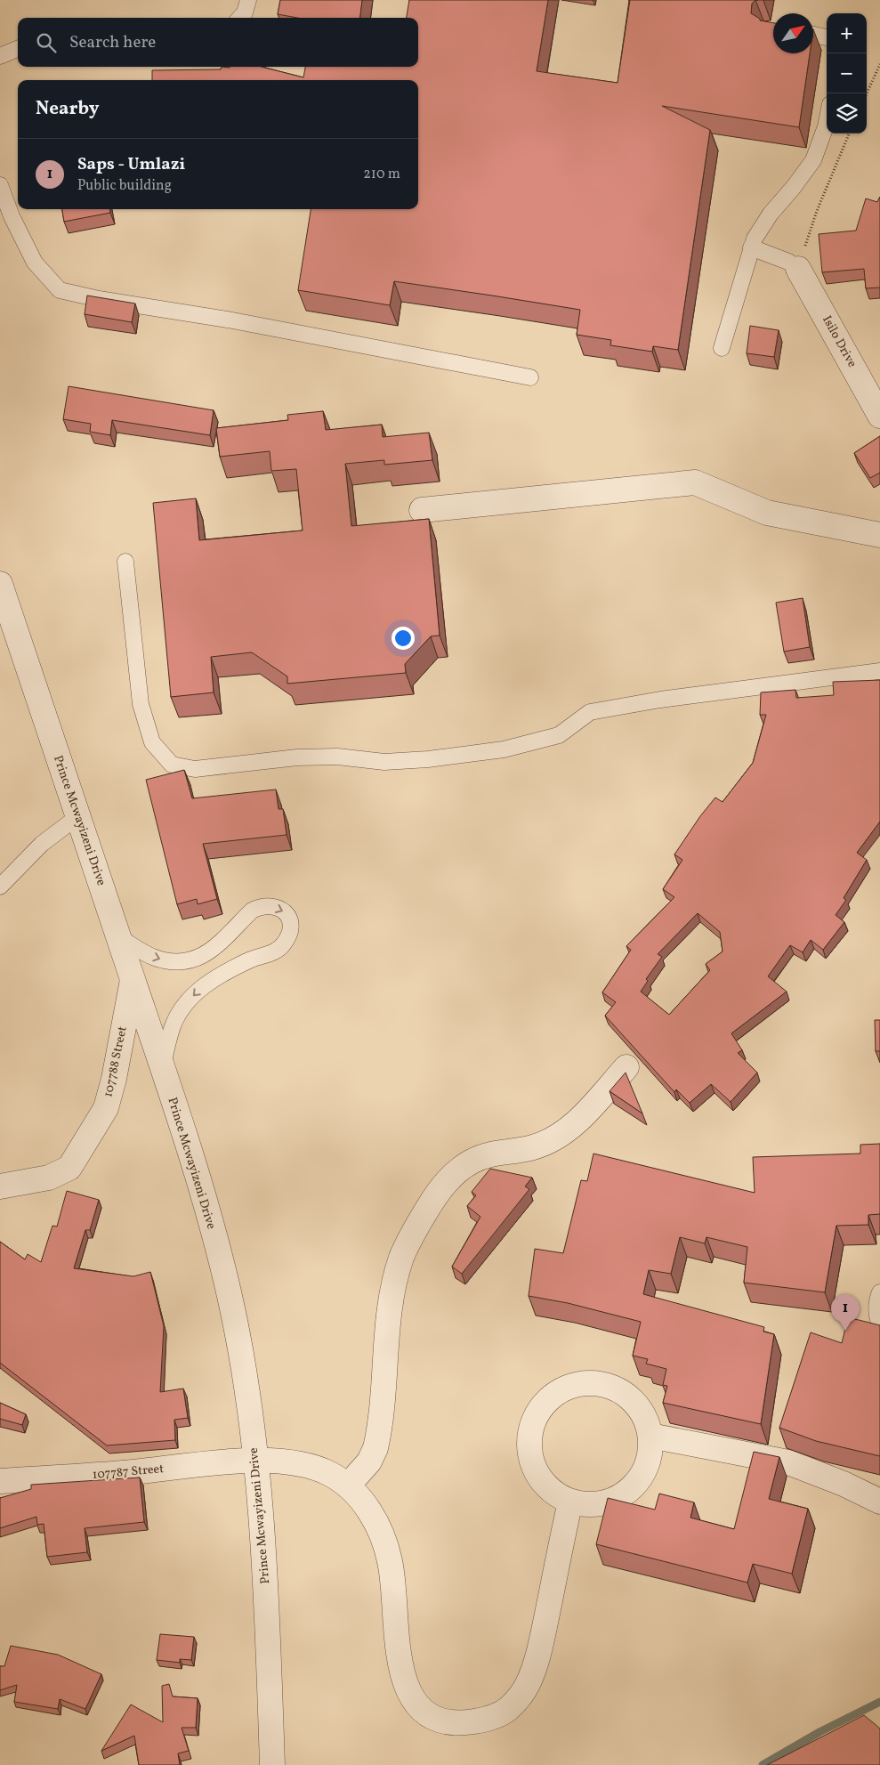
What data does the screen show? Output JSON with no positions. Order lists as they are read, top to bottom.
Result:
{
  "streets": {
    "street": [
      "Isilo Drive",
      "Prince Mcwayizeni Drive",
      "107788 Street",
      "107787 Street"
    ]
  },
  "crossings": [
    ["Prince Mcwayizeni Drive", "107788 Street"],
    ["Prince Mcwayizeni Drive", "107787 Street"]
  ],
  "north": "top right",
  "page": {
    "map_buttons": ["+", "−"],
    "search": "Search here",
    "heading": "Nearby",
    "list": [
      {
        "mark": "1",
        "name": "Saps - Umlazi",
        "note": "Public building",
        "value": "210 m"
      }
    ],
    "pins": "1"
  }
}
